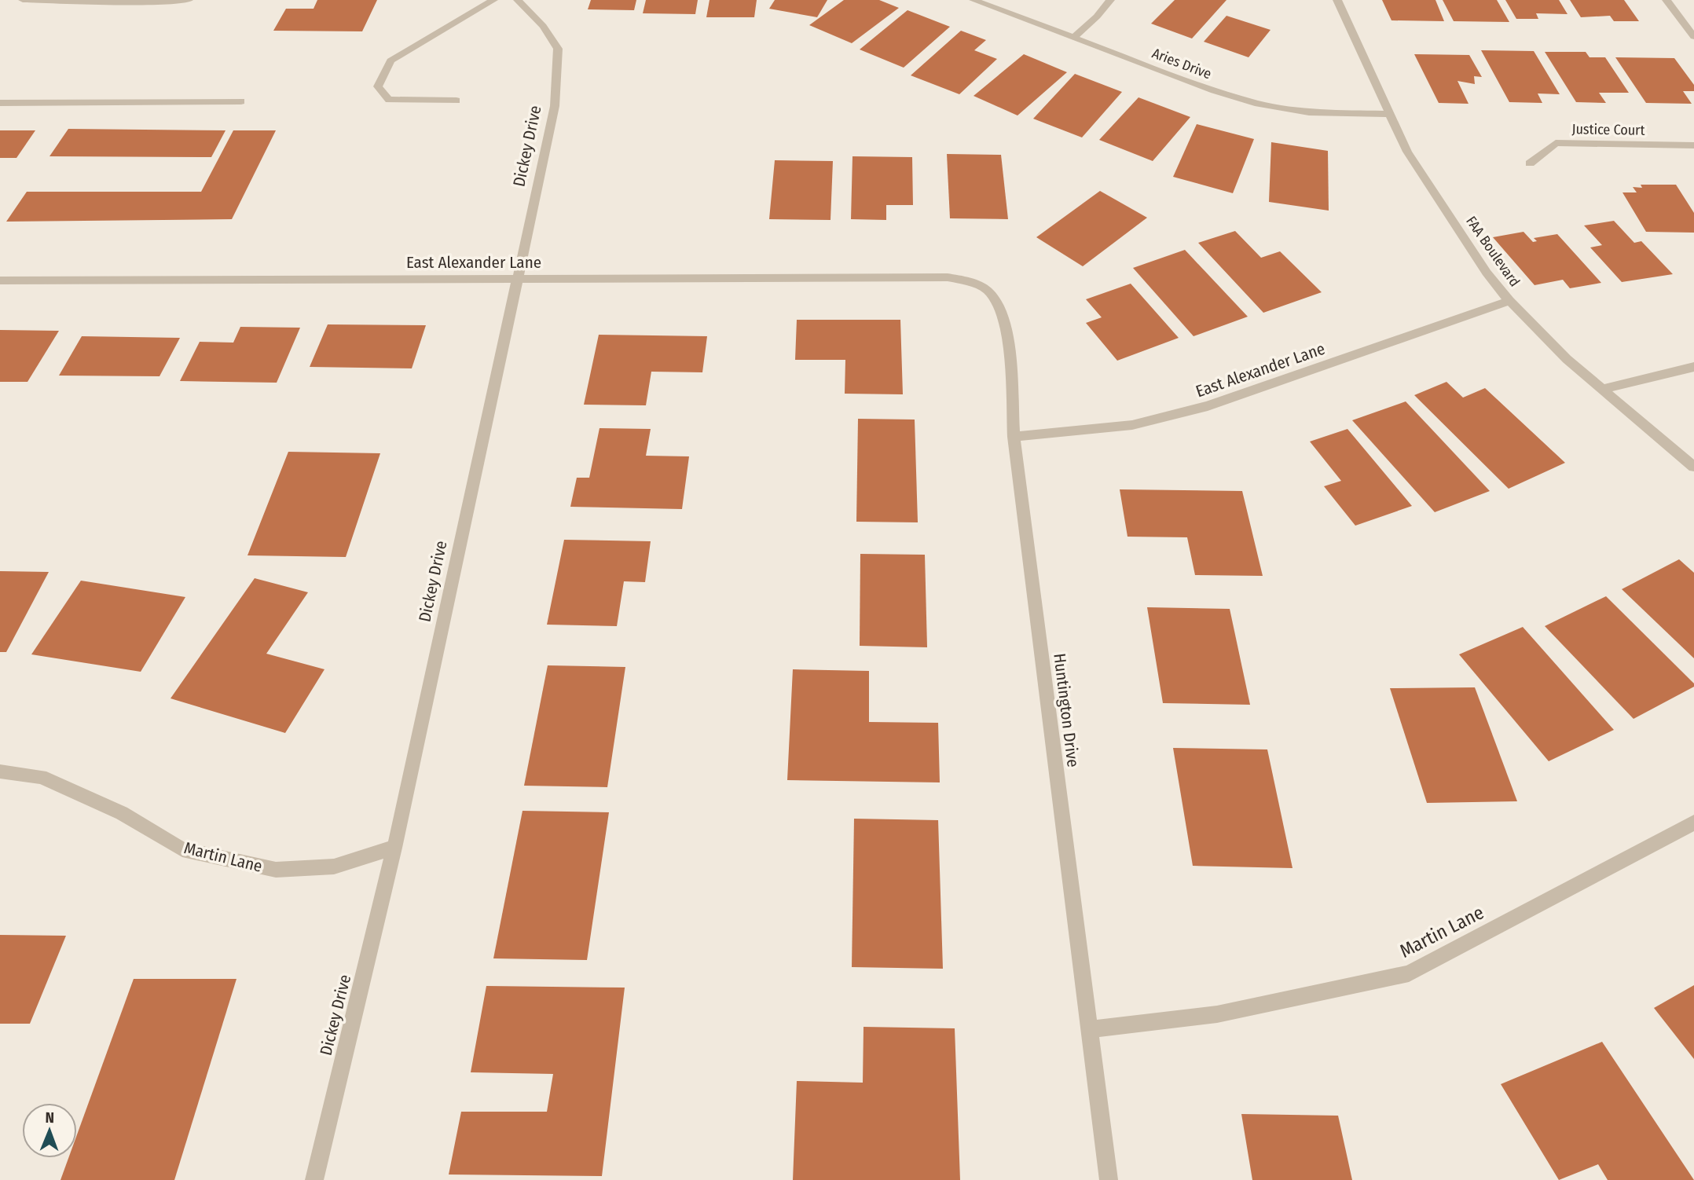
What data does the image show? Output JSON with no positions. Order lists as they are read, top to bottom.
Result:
{
  "streets": {
    "street": [
      "Aries Drive",
      "Justice Court",
      "Dickey Drive",
      "FAA Boulevard",
      "East Alexander Lane",
      "Huntington Drive",
      "Martin Lane"
    ]
  },
  "crossings": [
    ["Aries Drive", "FAA Boulevard"],
    ["Dickey Drive", "East Alexander Lane"],
    ["Dickey Drive", "Martin Lane"],
    ["FAA Boulevard", "East Alexander Lane"],
    ["East Alexander Lane", "Huntington Drive"],
    ["Huntington Drive", "Martin Lane"]
  ],
  "north": "top"
}
